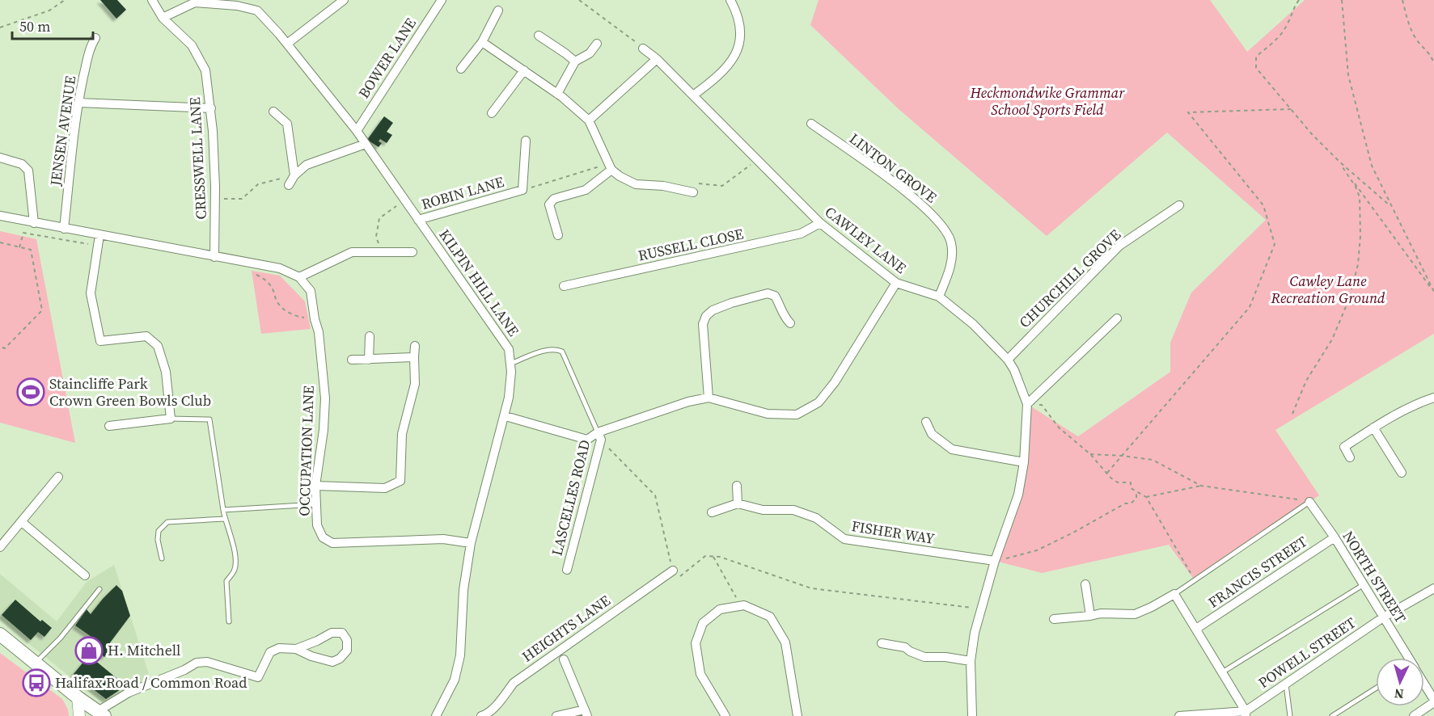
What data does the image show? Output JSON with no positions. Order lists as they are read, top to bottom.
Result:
{
  "streets": {
    "street": [
      "BOWER LANE",
      "JENSEN AVENUE",
      "CRESSWELL LANE",
      "LINTON GROVE",
      "ROBIN LANE",
      "CAWLEY LANE",
      "RUSSELL CLOSE",
      "CHURCHILL GROVE",
      "KILPIN HILL LANE",
      "OCCUPATION LANE",
      "LASCELLES ROAD",
      "FISHER WAY",
      "FRANCIS STREET",
      "NORTH STREET",
      "HEIGHTS LANE",
      "POWELL STREET"
    ]
  },
  "crossings": [
    ["BOWER LANE", "KILPIN HILL LANE"],
    ["CRESSWELL LANE", "KILPIN HILL LANE"],
    ["LINTON GROVE", "CAWLEY LANE"],
    ["ROBIN LANE", "KILPIN HILL LANE"],
    ["CAWLEY LANE", "RUSSELL CLOSE"],
    ["CAWLEY LANE", "CHURCHILL GROVE"],
    ["CAWLEY LANE", "FISHER WAY"],
    ["KILPIN HILL LANE", "OCCUPATION LANE"],
    ["FRANCIS STREET", "NORTH STREET"],
    ["NORTH STREET", "POWELL STREET"]
  ],
  "parks": ["Heckmondwike Grammar School Sports Field", "Cawley Lane Recreation Ground"],
  "places": {
    "sports": ["Staincliffe Park Crown Green Bowls Club"],
    "shop": ["H. Mitchell"],
    "bus stop": ["Halifax Road / Common Road"]
  },
  "scale_bar": "50 m",
  "north": "bottom"
}
